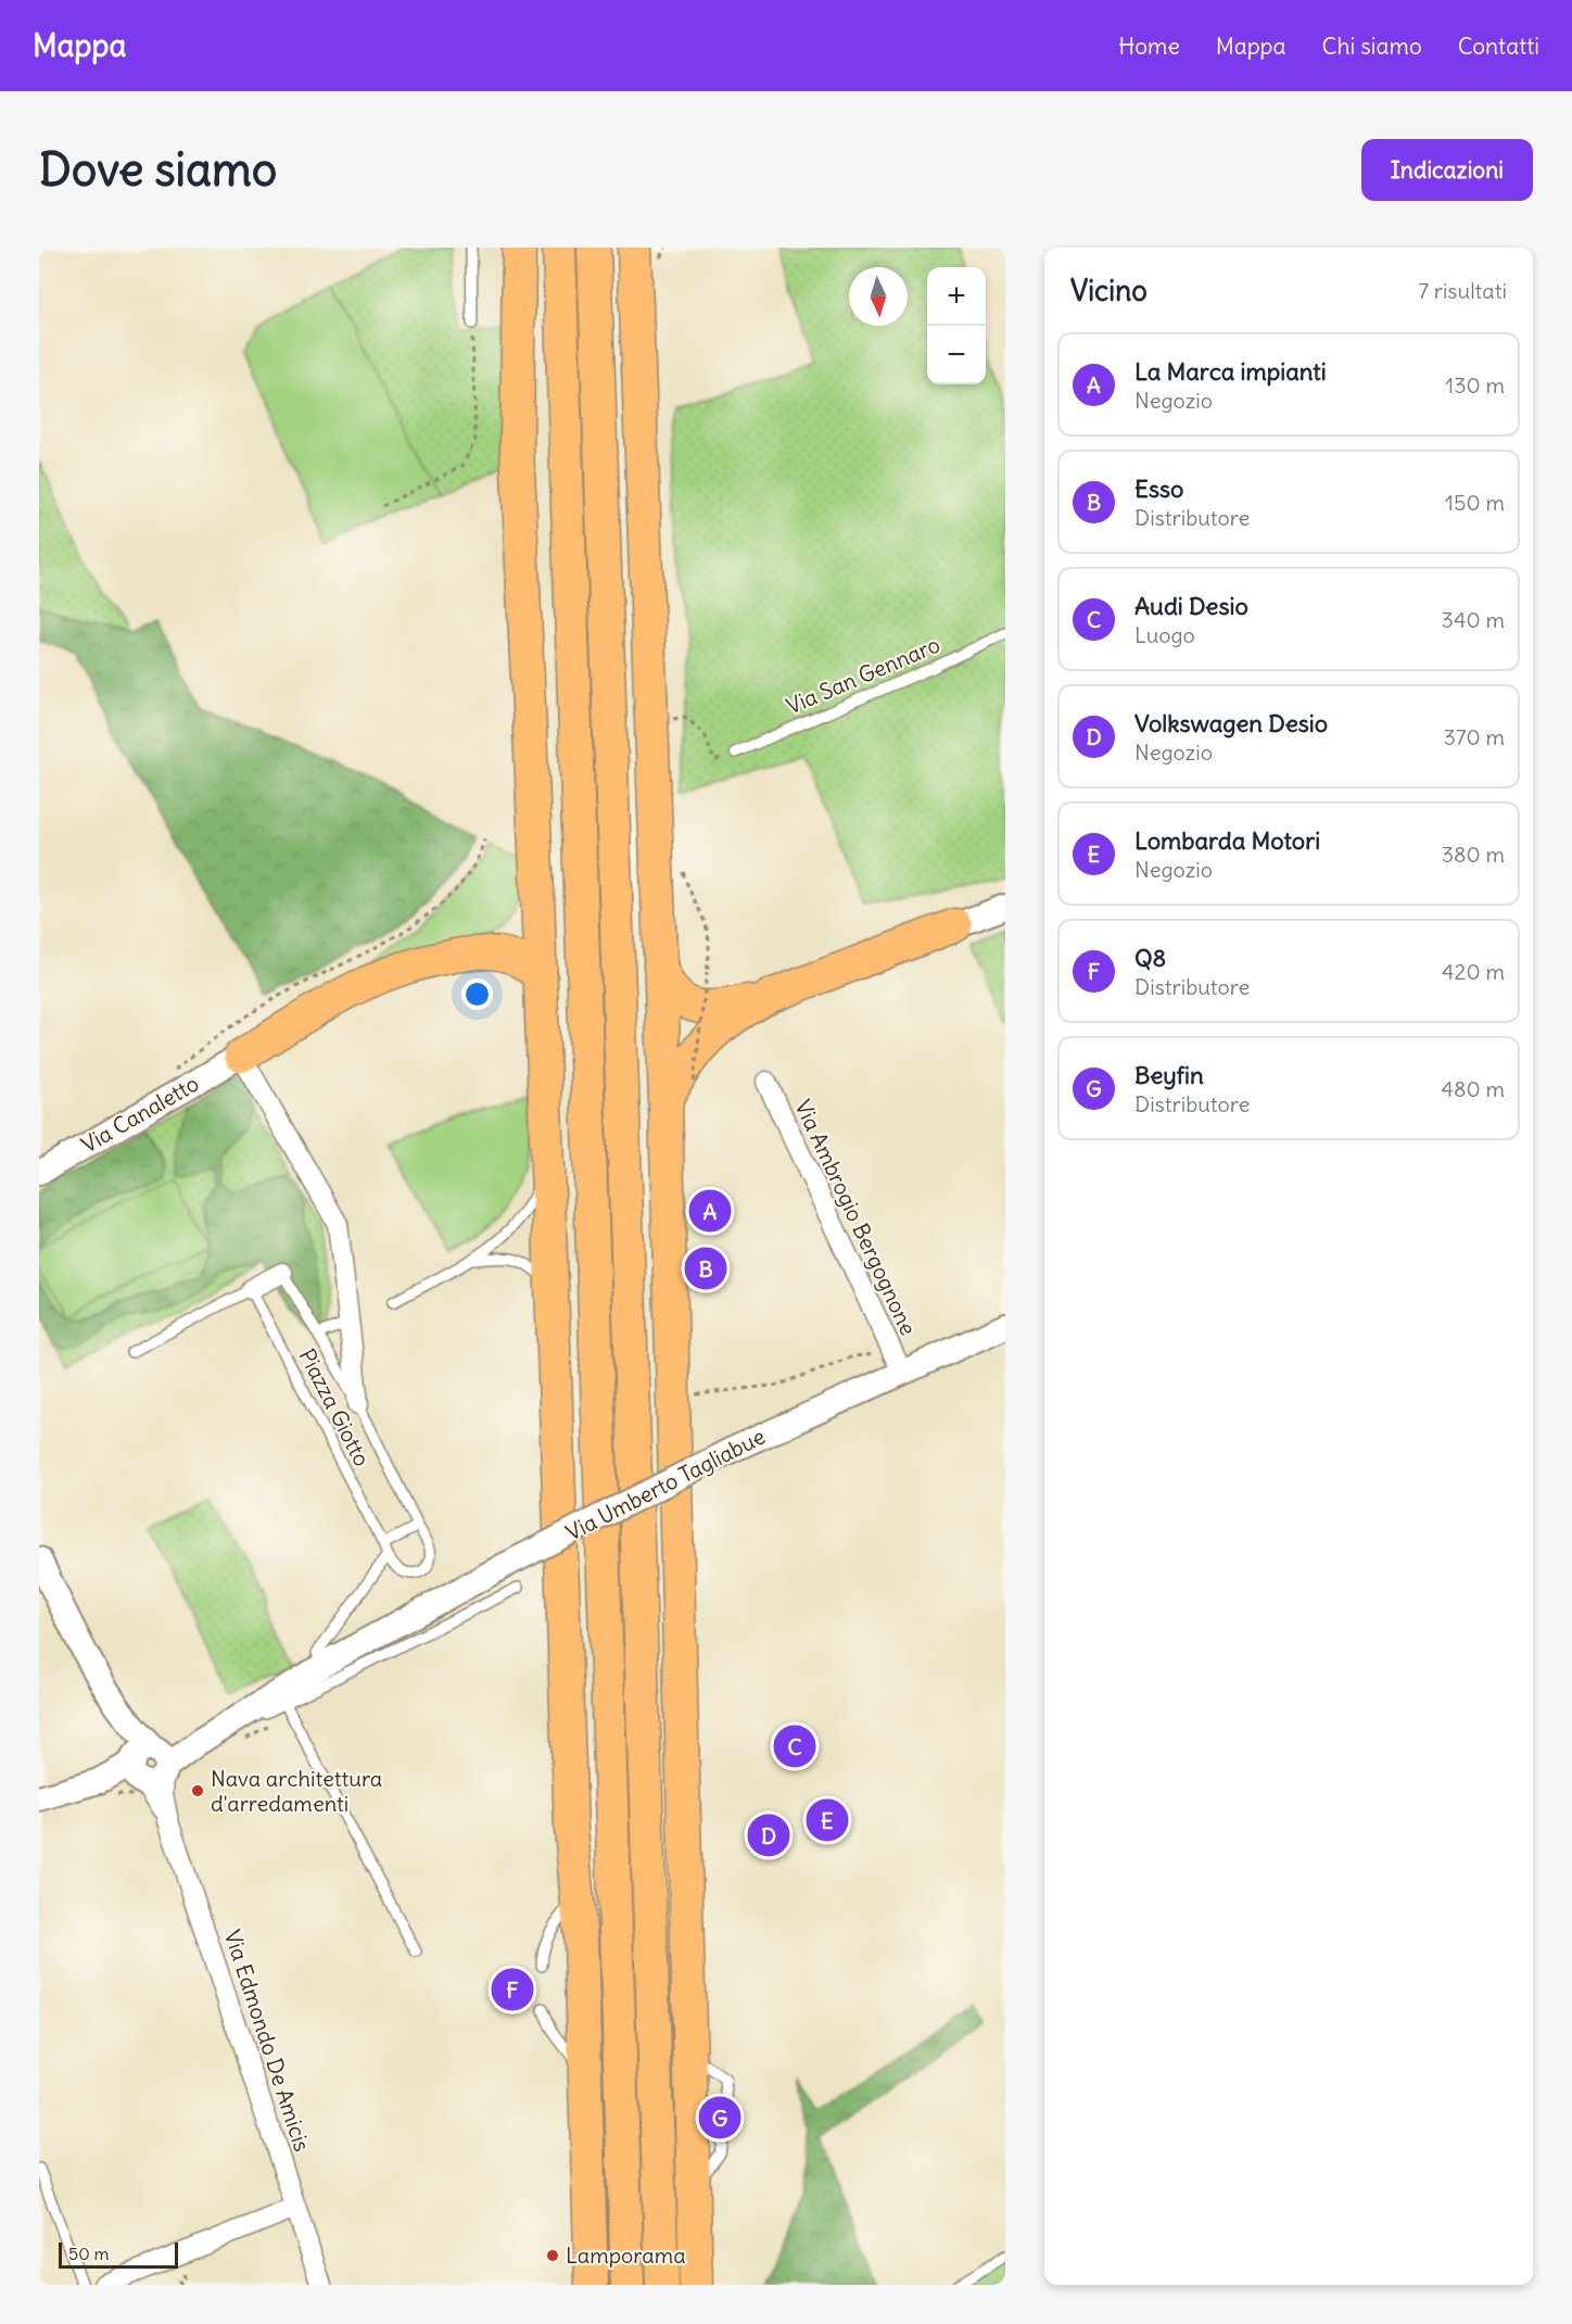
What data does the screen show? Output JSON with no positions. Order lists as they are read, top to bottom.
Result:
{
  "streets": {
    "street": [
      "Via Canaletto",
      "Via Ambrogio Bergognone",
      "Via Umberto Tagliabue",
      "Via Edmondo De Amicis"
    ],
    "lane": ["Via San Gennaro", "Piazza Giotto"]
  },
  "crossings": [
    ["Via Ambrogio Bergognone", "Via Umberto Tagliabue"],
    ["Via Umberto Tagliabue", "Via Edmondo De Amicis"]
  ],
  "places": ["Nava architettura d'arredamenti", "Lamporama"],
  "scale_bar": "50 m",
  "north": "bottom",
  "page": {
    "header": "Mappa",
    "nav": [
      "Home",
      "Mappa",
      "Chi siamo",
      "Contatti"
    ],
    "buttons": "Indicazioni",
    "title": "Dove siamo",
    "heading": ["Vicino", "7 risultati"],
    "map_buttons": ["+", "−"],
    "list": [
      {
        "mark": "A",
        "name": "La Marca impianti",
        "note": "Negozio",
        "value": "130 m"
      },
      {
        "mark": "B",
        "name": "Esso",
        "note": "Distributore",
        "value": "150 m"
      },
      {
        "mark": "C",
        "name": "Audi Desio",
        "note": "Luogo",
        "value": "340 m"
      },
      {
        "mark": "D",
        "name": "Volkswagen Desio",
        "note": "Negozio",
        "value": "370 m"
      },
      {
        "mark": "E",
        "name": "Lombarda Motori",
        "note": "Negozio",
        "value": "380 m"
      },
      {
        "mark": "F",
        "name": "Q8",
        "note": "Distributore",
        "value": "420 m"
      },
      {
        "mark": "G",
        "name": "Beyfin",
        "note": "Distributore",
        "value": "480 m"
      }
    ],
    "pins": [
      "A",
      "B",
      "C",
      "E",
      "D",
      "F",
      "G"
    ],
    "scale": "50 m"
  }
}
